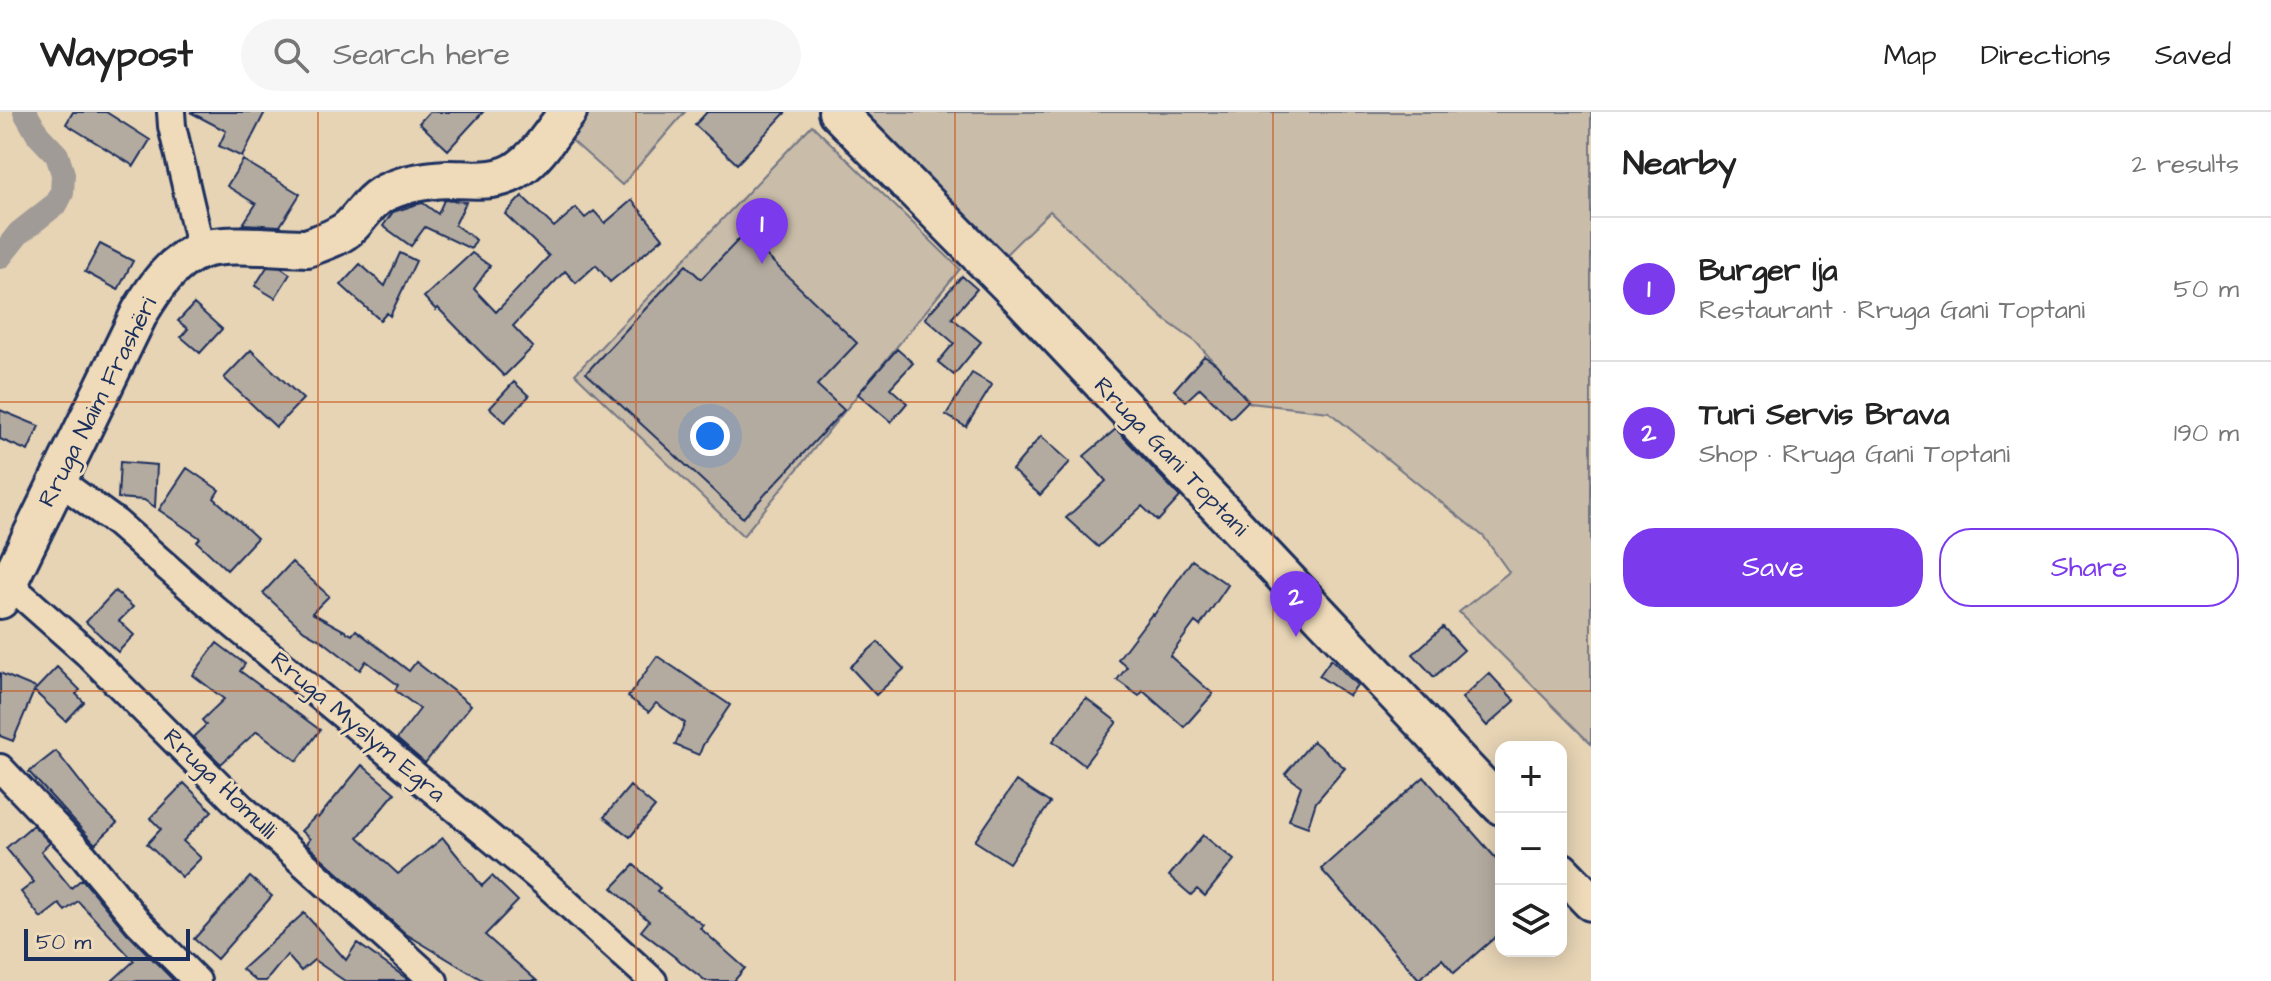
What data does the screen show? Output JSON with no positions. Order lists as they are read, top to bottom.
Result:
{
  "streets": {
    "main road": ["Rruga Naim Frashëri", "Rruga Gani Toptani"],
    "street": ["Rruga Myslym Egra", "Rruga Homulli"]
  },
  "crossings": [
    ["Rruga Naim Frashëri", "Rruga Myslym Egra"],
    ["Rruga Naim Frashëri", "Rruga Homulli"]
  ],
  "scale_bar": "50 m",
  "page": {
    "header": "Waypost",
    "search": "Search here",
    "nav": ["Map", "Directions", "Saved"],
    "heading": ["Nearby", "2 results"],
    "pins": ["1", "2"],
    "list": [
      {
        "mark": "1",
        "name": "Burger Ija",
        "note": "Restaurant · Rruga Gani Toptani",
        "value": "50 m"
      },
      {
        "mark": "2",
        "name": "Turi Servis Brava",
        "note": "Shop · Rruga Gani Toptani",
        "value": "190 m"
      }
    ],
    "buttons": ["Save", "Share"],
    "map_buttons": ["+", "−"],
    "scale": "50 m"
  }
}
